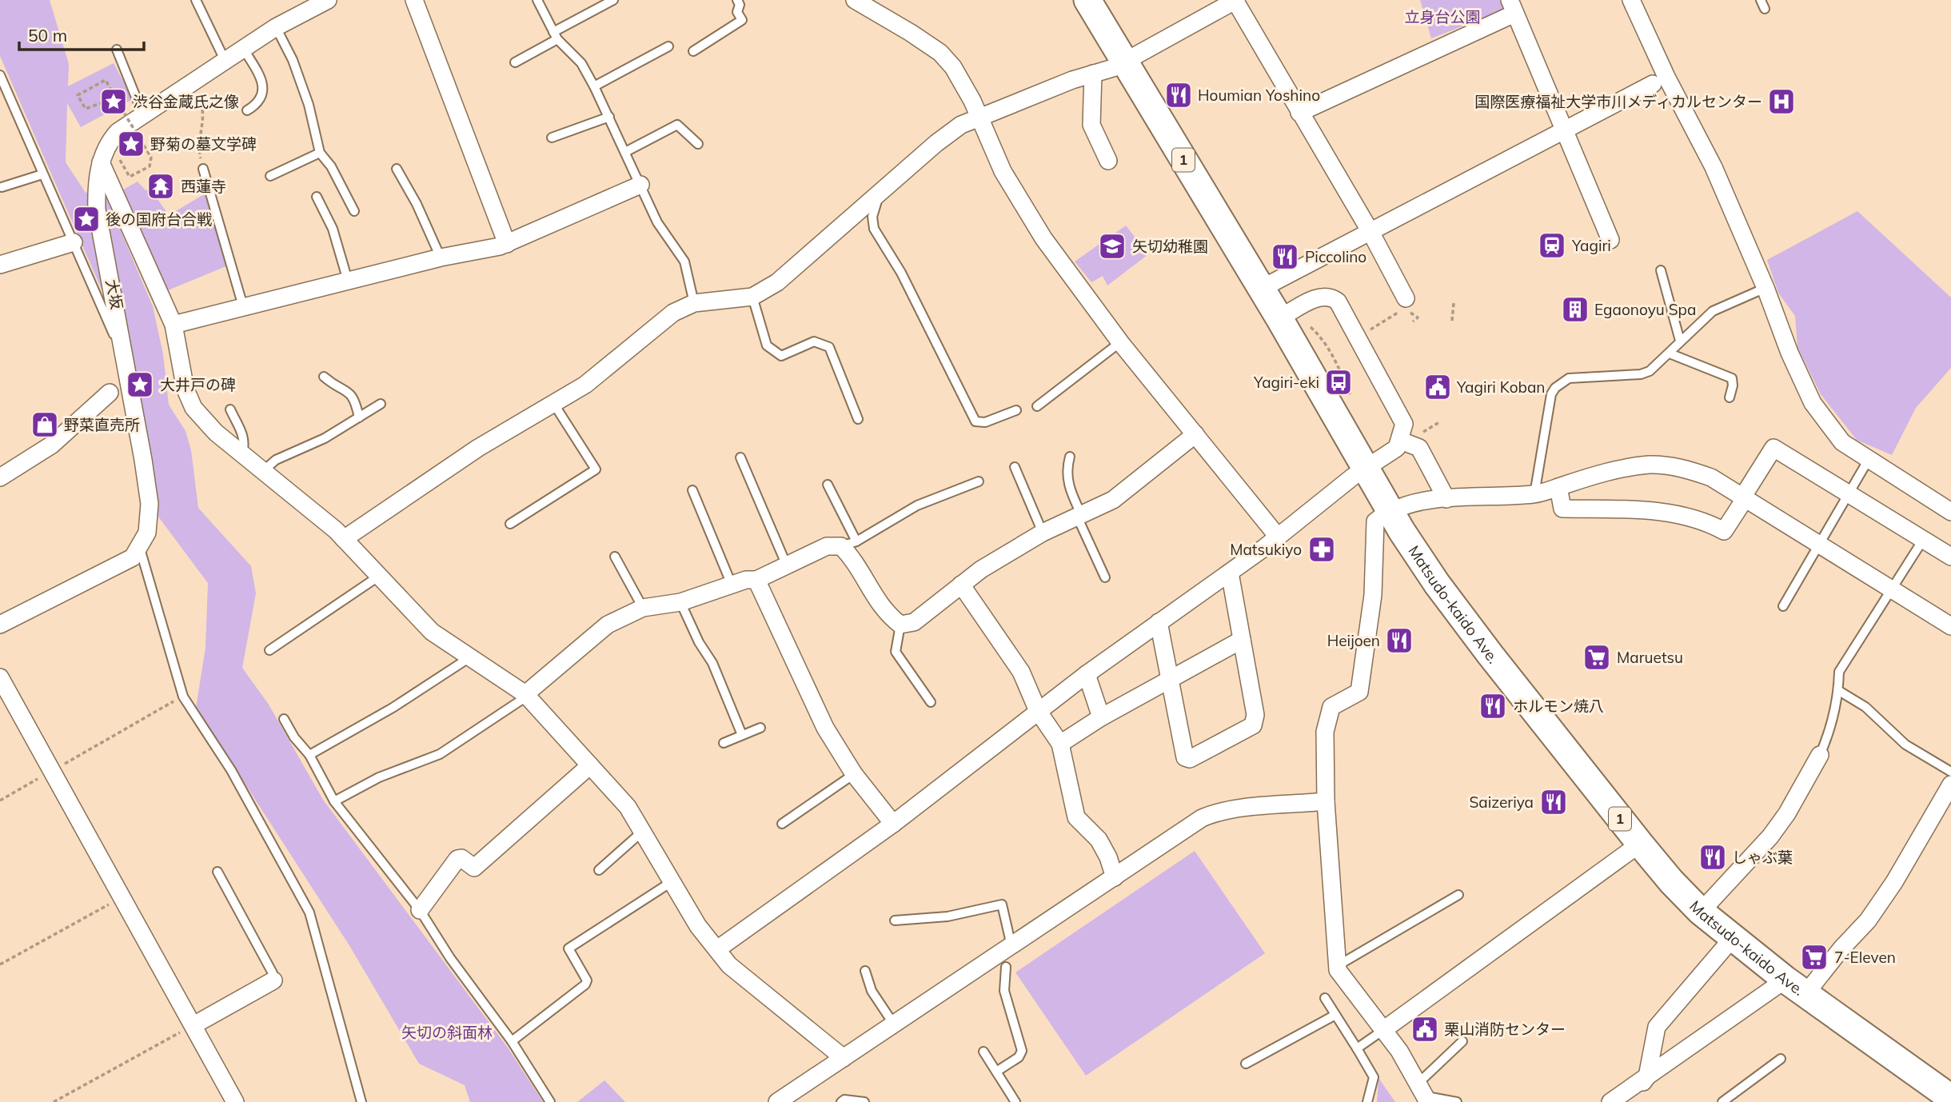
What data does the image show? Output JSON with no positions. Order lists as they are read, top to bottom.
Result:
{
  "streets": {
    "main road": ["1", "Matsudo-kaido Ave."],
    "street": ["大坂"]
  },
  "parks": ["立身台公園", "矢切の斜面林"],
  "places": {
    "restaurant": [
      "Houmian Yoshino",
      "Piccolino",
      "Heijoen",
      "ホルモン焼八",
      "Saizeriya",
      "しゃぶ葉"
    ],
    "place": [
      "渋谷金蔵氏之像",
      "野菊の墓文学碑",
      "後の国府台合戦",
      "大井戸の碑"
    ],
    "hospital": ["国際医療福祉大学市川メディカルセンター"],
    "temple": ["西蓮寺"],
    "station": ["Yagiri"],
    "school or university": ["矢切幼稚園"],
    "building": ["Egaonoyu Spa"],
    "bus stop": ["Yagiri-eki"],
    "public building": ["Yagiri Koban", "栗山消防センター"],
    "shop": ["野菜直売所"],
    "pharmacy": ["Matsukiyo"],
    "supermarket": ["Maruetsu", "7-Eleven"]
  },
  "scale_bar": "50 m"
}
